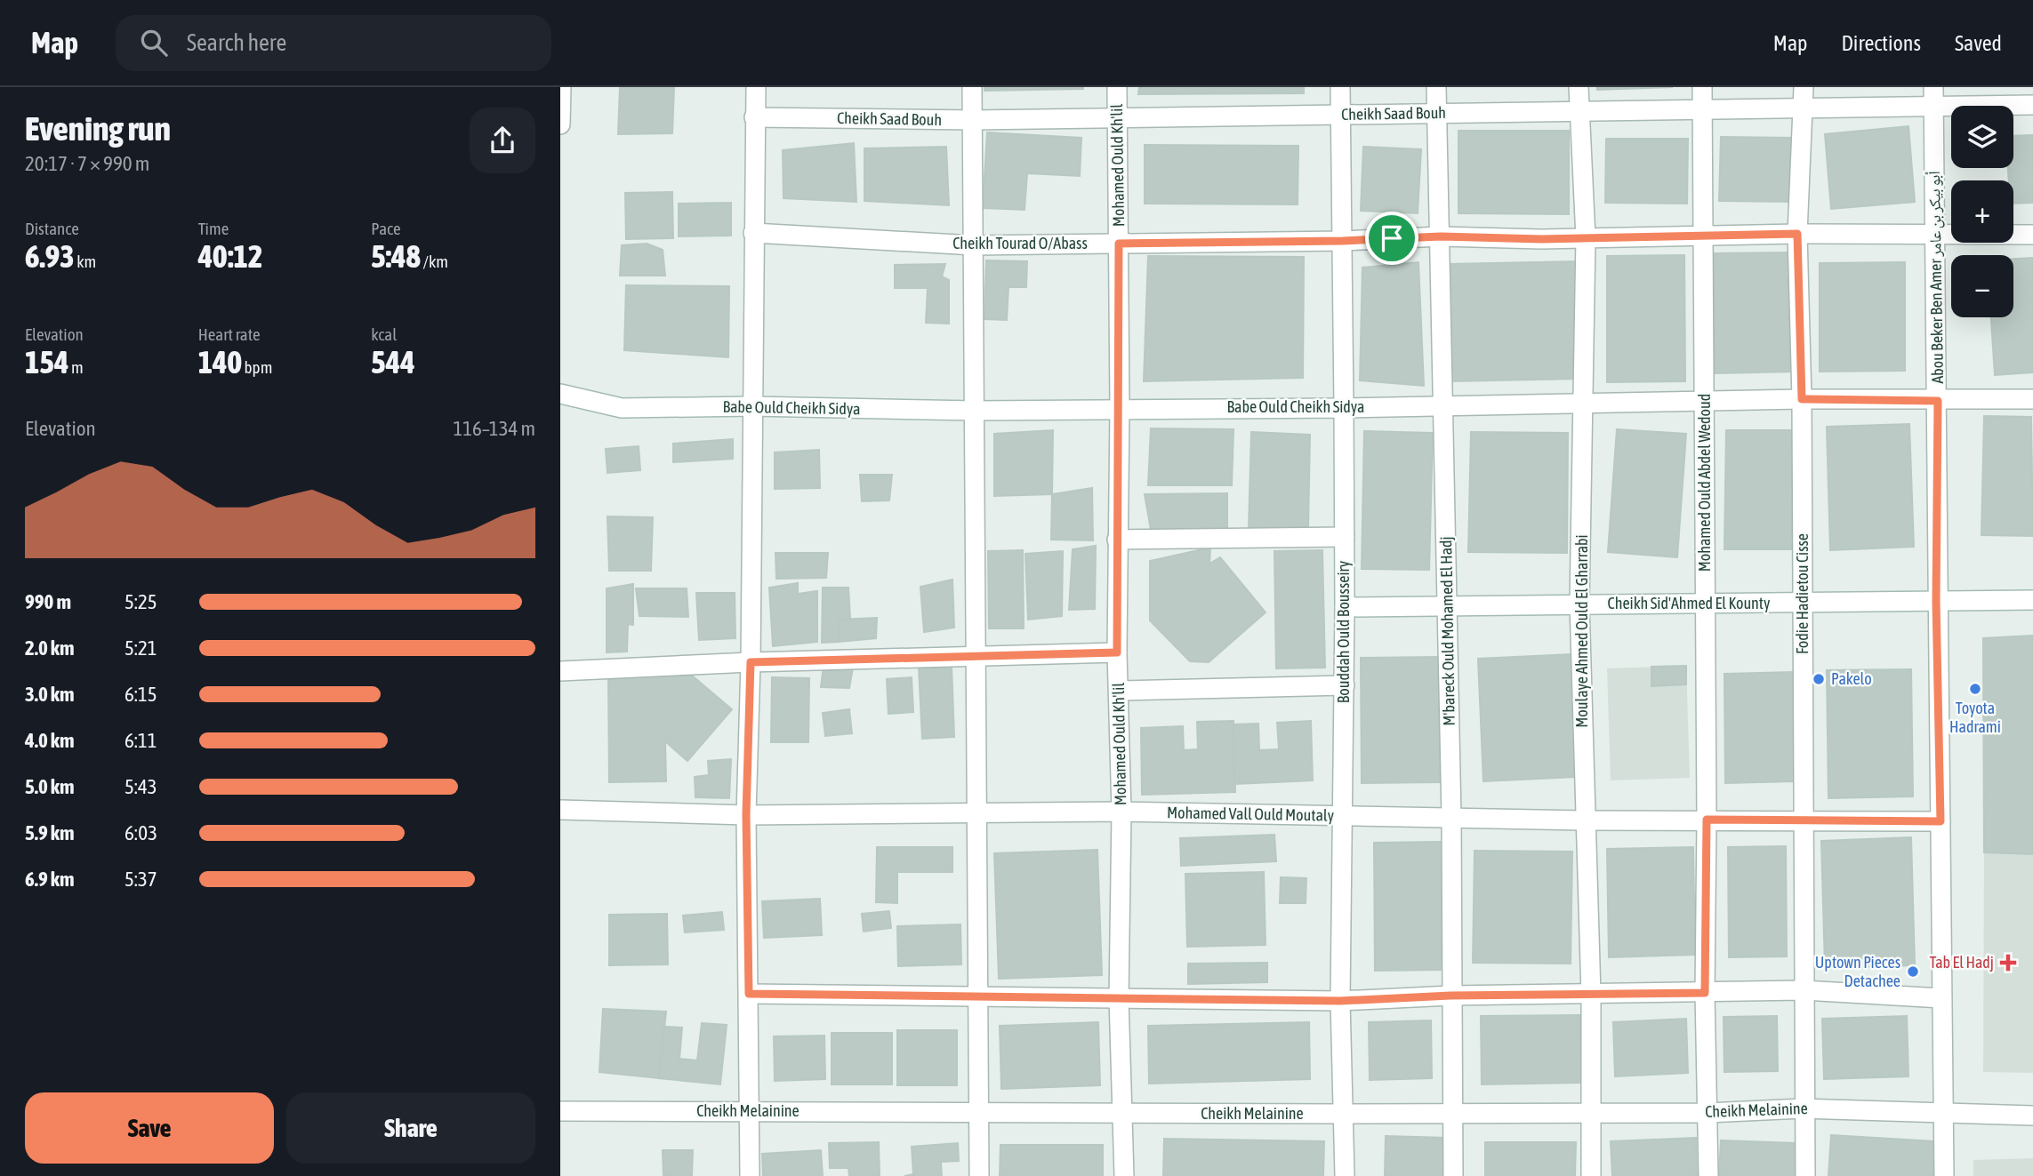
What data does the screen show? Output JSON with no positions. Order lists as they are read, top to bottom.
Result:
{
  "streets": {
    "street": [
      "Cheikh Saad Bouh",
      "Mohamed Ould Kh'lil",
      "Cheikh Tourad O/Abass",
      "Abou Beker Ben Amer أبو بيكر بن عامر",
      "Babe Ould Cheikh Sidya",
      "Mohamed Ould Abdel Wedoud",
      "Fodie Hadietou Cisse",
      "Cheikh Sid'Ahmed El Kounty",
      "M'bareck Ould Mohamed El Hadj",
      "Moulaye Ahmed Ould El Gharrabi",
      "Bouddah Ould Bousseiry",
      "Mohamed Vall Ould Moutaly",
      "Cheikh Melainine"
    ]
  },
  "crossings": [
    ["Cheikh Saad Bouh", "Mohamed Ould Kh'lil"],
    ["Cheikh Saad Bouh", "Abou Beker Ben Amer أبو بيكر بن عامر"],
    ["Cheikh Saad Bouh", "Mohamed Ould Abdel Wedoud"],
    ["Cheikh Saad Bouh", "Fodie Hadietou Cisse"],
    ["Cheikh Saad Bouh", "M'bareck Ould Mohamed El Hadj"],
    ["Cheikh Saad Bouh", "Moulaye Ahmed Ould El Gharrabi"],
    ["Cheikh Saad Bouh", "Bouddah Ould Bousseiry"],
    ["Mohamed Ould Kh'lil", "Cheikh Tourad O/Abass"],
    ["Mohamed Ould Kh'lil", "Babe Ould Cheikh Sidya"],
    ["Mohamed Ould Kh'lil", "Mohamed Vall Ould Moutaly"],
    ["Mohamed Ould Kh'lil", "Cheikh Melainine"],
    ["Cheikh Tourad O/Abass", "Abou Beker Ben Amer أبو بيكر بن عامر"],
    ["Cheikh Tourad O/Abass", "Mohamed Ould Abdel Wedoud"],
    ["Cheikh Tourad O/Abass", "Fodie Hadietou Cisse"],
    ["Cheikh Tourad O/Abass", "M'bareck Ould Mohamed El Hadj"],
    ["Cheikh Tourad O/Abass", "Moulaye Ahmed Ould El Gharrabi"],
    ["Cheikh Tourad O/Abass", "Bouddah Ould Bousseiry"],
    ["Abou Beker Ben Amer أبو بيكر بن عامر", "Babe Ould Cheikh Sidya"],
    ["Abou Beker Ben Amer أبو بيكر بن عامر", "Cheikh Sid'Ahmed El Kounty"],
    ["Abou Beker Ben Amer أبو بيكر بن عامر", "Mohamed Vall Ould Moutaly"],
    ["Abou Beker Ben Amer أبو بيكر بن عامر", "Cheikh Melainine"],
    ["Babe Ould Cheikh Sidya", "Mohamed Ould Abdel Wedoud"],
    ["Babe Ould Cheikh Sidya", "Fodie Hadietou Cisse"],
    ["Babe Ould Cheikh Sidya", "M'bareck Ould Mohamed El Hadj"],
    ["Babe Ould Cheikh Sidya", "Moulaye Ahmed Ould El Gharrabi"],
    ["Babe Ould Cheikh Sidya", "Bouddah Ould Bousseiry"],
    ["Mohamed Ould Abdel Wedoud", "Cheikh Sid'Ahmed El Kounty"],
    ["Mohamed Ould Abdel Wedoud", "Mohamed Vall Ould Moutaly"],
    ["Mohamed Ould Abdel Wedoud", "Cheikh Melainine"],
    ["Fodie Hadietou Cisse", "Cheikh Sid'Ahmed El Kounty"],
    ["Fodie Hadietou Cisse", "Mohamed Vall Ould Moutaly"],
    ["Fodie Hadietou Cisse", "Cheikh Melainine"],
    ["Cheikh Sid'Ahmed El Kounty", "M'bareck Ould Mohamed El Hadj"],
    ["Cheikh Sid'Ahmed El Kounty", "Moulaye Ahmed Ould El Gharrabi"],
    ["Cheikh Sid'Ahmed El Kounty", "Bouddah Ould Bousseiry"],
    ["M'bareck Ould Mohamed El Hadj", "Mohamed Vall Ould Moutaly"],
    ["M'bareck Ould Mohamed El Hadj", "Cheikh Melainine"],
    ["Moulaye Ahmed Ould El Gharrabi", "Mohamed Vall Ould Moutaly"],
    ["Moulaye Ahmed Ould El Gharrabi", "Cheikh Melainine"],
    ["Bouddah Ould Bousseiry", "Mohamed Vall Ould Moutaly"],
    ["Bouddah Ould Bousseiry", "Cheikh Melainine"]
  ],
  "places": {
    "other": ["Pakelo", "Toyota Hadrami", "Uptown Pieces Detachee"],
    "health": ["Tab El Hadj"]
  },
  "page": {
    "header": "Map",
    "search": "Search here",
    "nav": ["Map", "Directions", "Saved"],
    "heading": ["Evening run", "20:17 · 7 × 990 m"],
    "map_buttons": ["+", "−"],
    "stats": [
      ["Distance", "6.93 km"],
      ["Time", "40:12"],
      ["Pace", "5:48 /km"],
      ["Elevation", "154 m"],
      ["Heart rate", "140 bpm"],
      ["kcal", "544"]
    ],
    "chart": ["Elevation", "116–134 m"],
    "list": [
      {
        "name": "990 m",
        "note": "5:25"
      },
      {
        "name": "2.0 km",
        "note": "5:21"
      },
      {
        "name": "3.0 km",
        "note": "6:15"
      },
      {
        "name": "4.0 km",
        "note": "6:11"
      },
      {
        "name": "5.0 km",
        "note": "5:43"
      },
      {
        "name": "5.9 km",
        "note": "6:03"
      },
      {
        "name": "6.9 km",
        "note": "5:37"
      }
    ],
    "buttons": ["Save", "Share"]
  }
}
